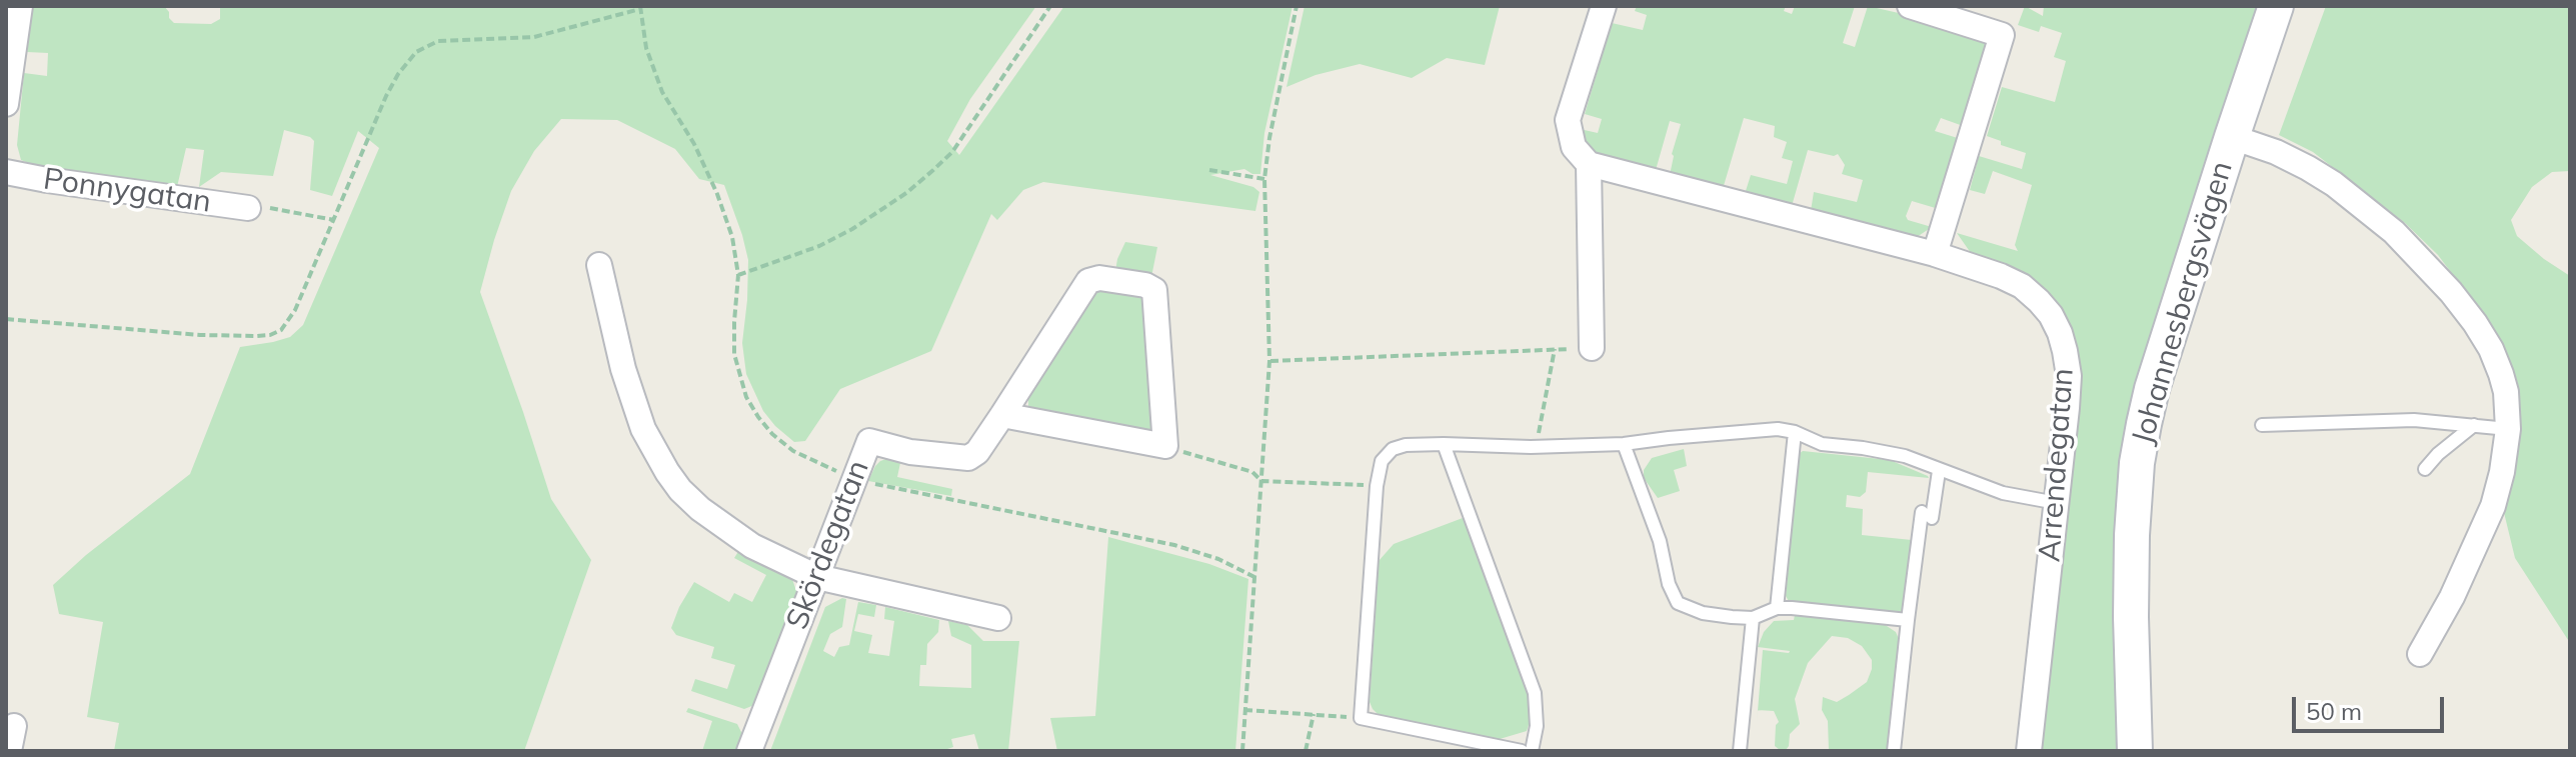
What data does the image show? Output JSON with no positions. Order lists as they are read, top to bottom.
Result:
{
  "streets": {
    "street": [
      "Ponnygatan",
      "Johannesbergsvägen",
      "Arrendegatan",
      "Skördegatan"
    ]
  },
  "scale_bar": "50 m"
}
